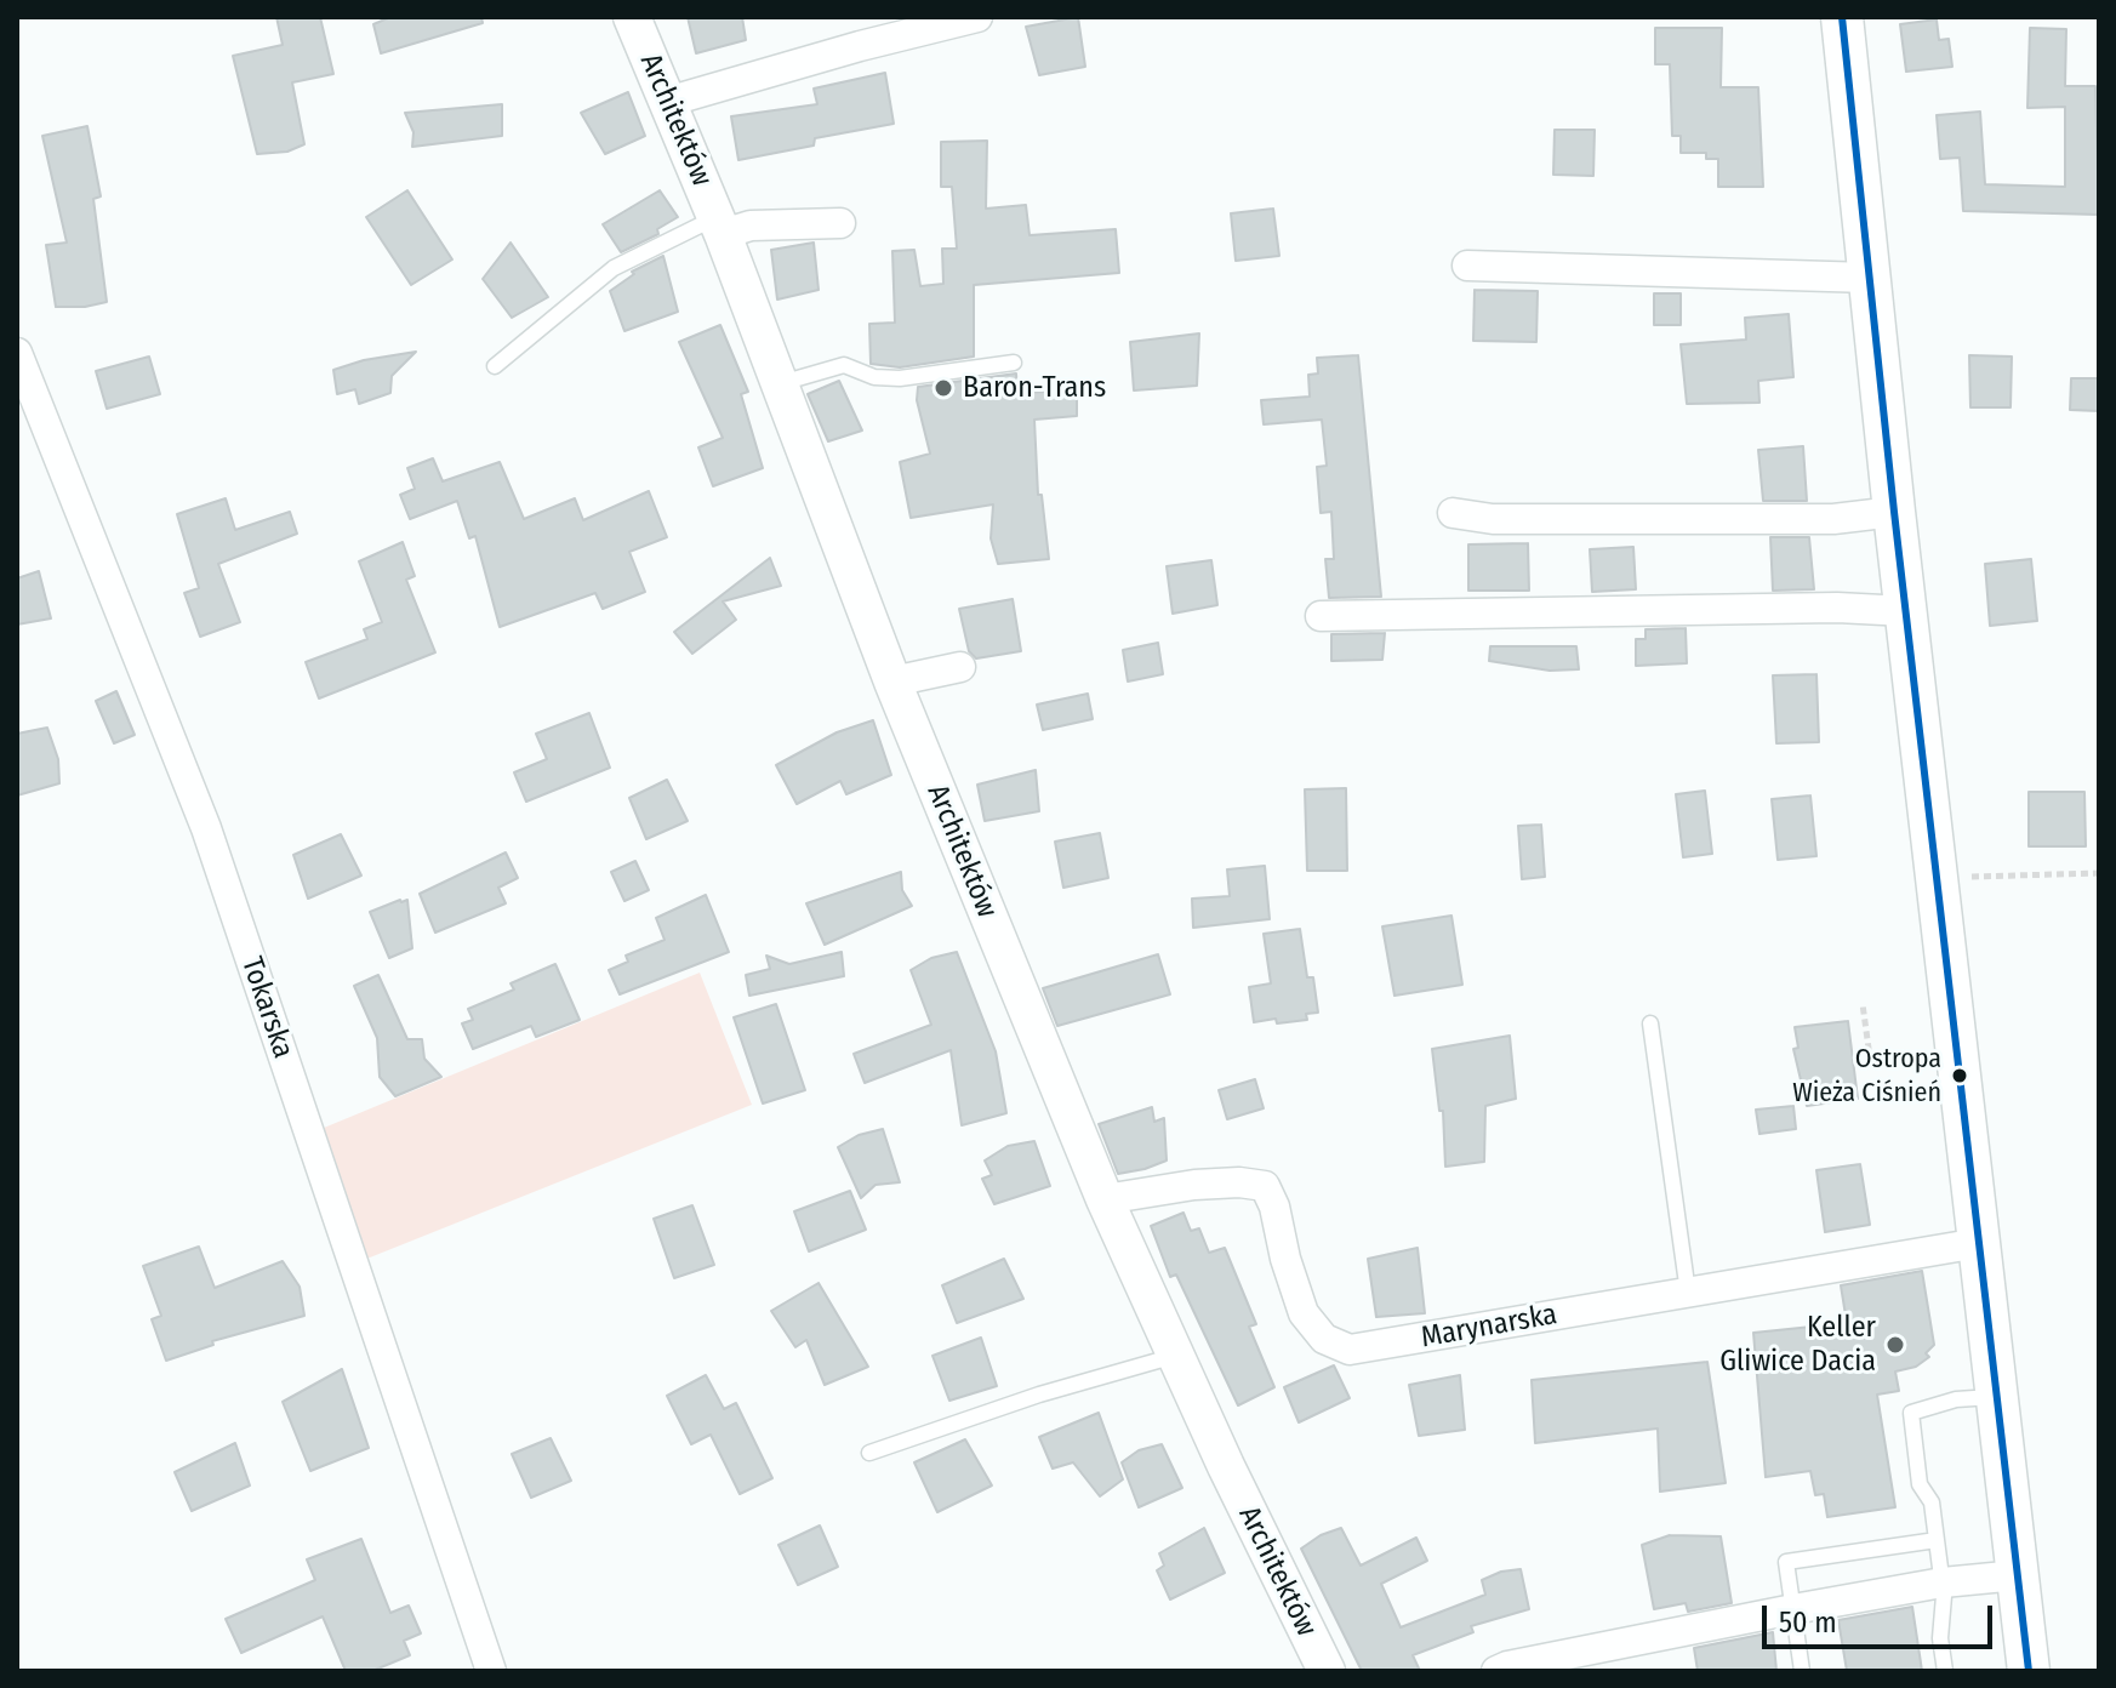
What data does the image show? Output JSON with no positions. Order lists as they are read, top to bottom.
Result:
{
  "streets": {
    "street": ["Architektów", "Tokarska", "Marynarska"]
  },
  "crossings": [
    ["Architektów", "Marynarska"]
  ],
  "places": ["Baron-Trans", "Ostropa Wieża Ciśnień", "Keller Gliwice Dacia"],
  "scale_bar": "50 m"
}
